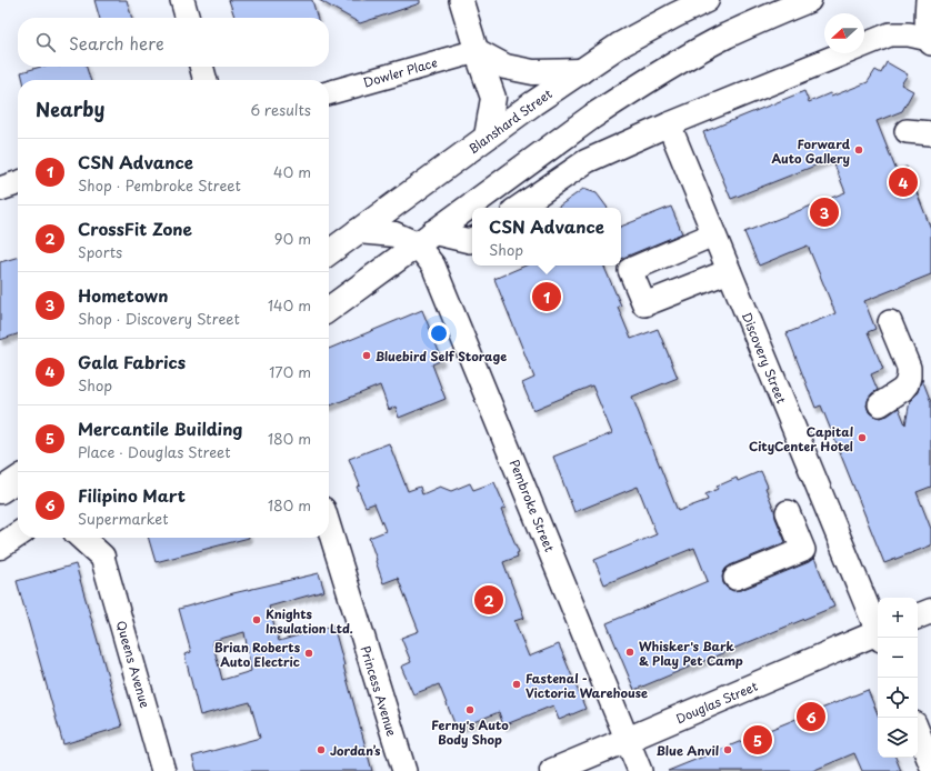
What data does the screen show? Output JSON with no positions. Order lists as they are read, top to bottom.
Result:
{
  "streets": {
    "main road": ["Blanshard Street", "Douglas Street"],
    "street": [
      "Dowler Place",
      "Discovery Street",
      "Pembroke Street",
      "Queens Avenue",
      "Princess Avenue"
    ]
  },
  "crossings": [
    ["Pembroke Street", "Douglas Street"]
  ],
  "places": [
    "Forward Auto Gallery",
    "Bluebird Self Storage",
    "Capital CityCenter Hotel",
    "Knights Insulation Ltd.",
    "Whisker's Bark & Play Pet Camp",
    "Brian Roberts Auto Electric",
    "Fastenal - Victoria Warehouse",
    "Ferny's Auto Body Shop",
    "Jordan’s",
    "Blue Anvil"
  ],
  "north": "left",
  "page": {
    "search": "Search here",
    "heading": ["Nearby", "6 results"],
    "list": [
      {
        "mark": "1",
        "name": "CSN Advance",
        "note": "Shop · Pembroke Street",
        "value": "40 m"
      },
      {
        "mark": "2",
        "name": "CrossFit Zone",
        "note": "Sports",
        "value": "90 m"
      },
      {
        "mark": "3",
        "name": "Hometown",
        "note": "Shop · Discovery Street",
        "value": "140 m"
      },
      {
        "mark": "4",
        "name": "Gala Fabrics",
        "note": "Shop",
        "value": "170 m"
      },
      {
        "mark": "5",
        "name": "Mercantile Building",
        "note": "Place · Douglas Street",
        "value": "180 m"
      },
      {
        "mark": "6",
        "name": "Filipino Mart",
        "note": "Supermarket",
        "value": "180 m"
      }
    ],
    "pins": [
      "4",
      "3",
      "1",
      "2",
      "6",
      "5"
    ],
    "popup": ["CSN Advance", "Shop"],
    "map_buttons": ["+", "−"]
  }
}
